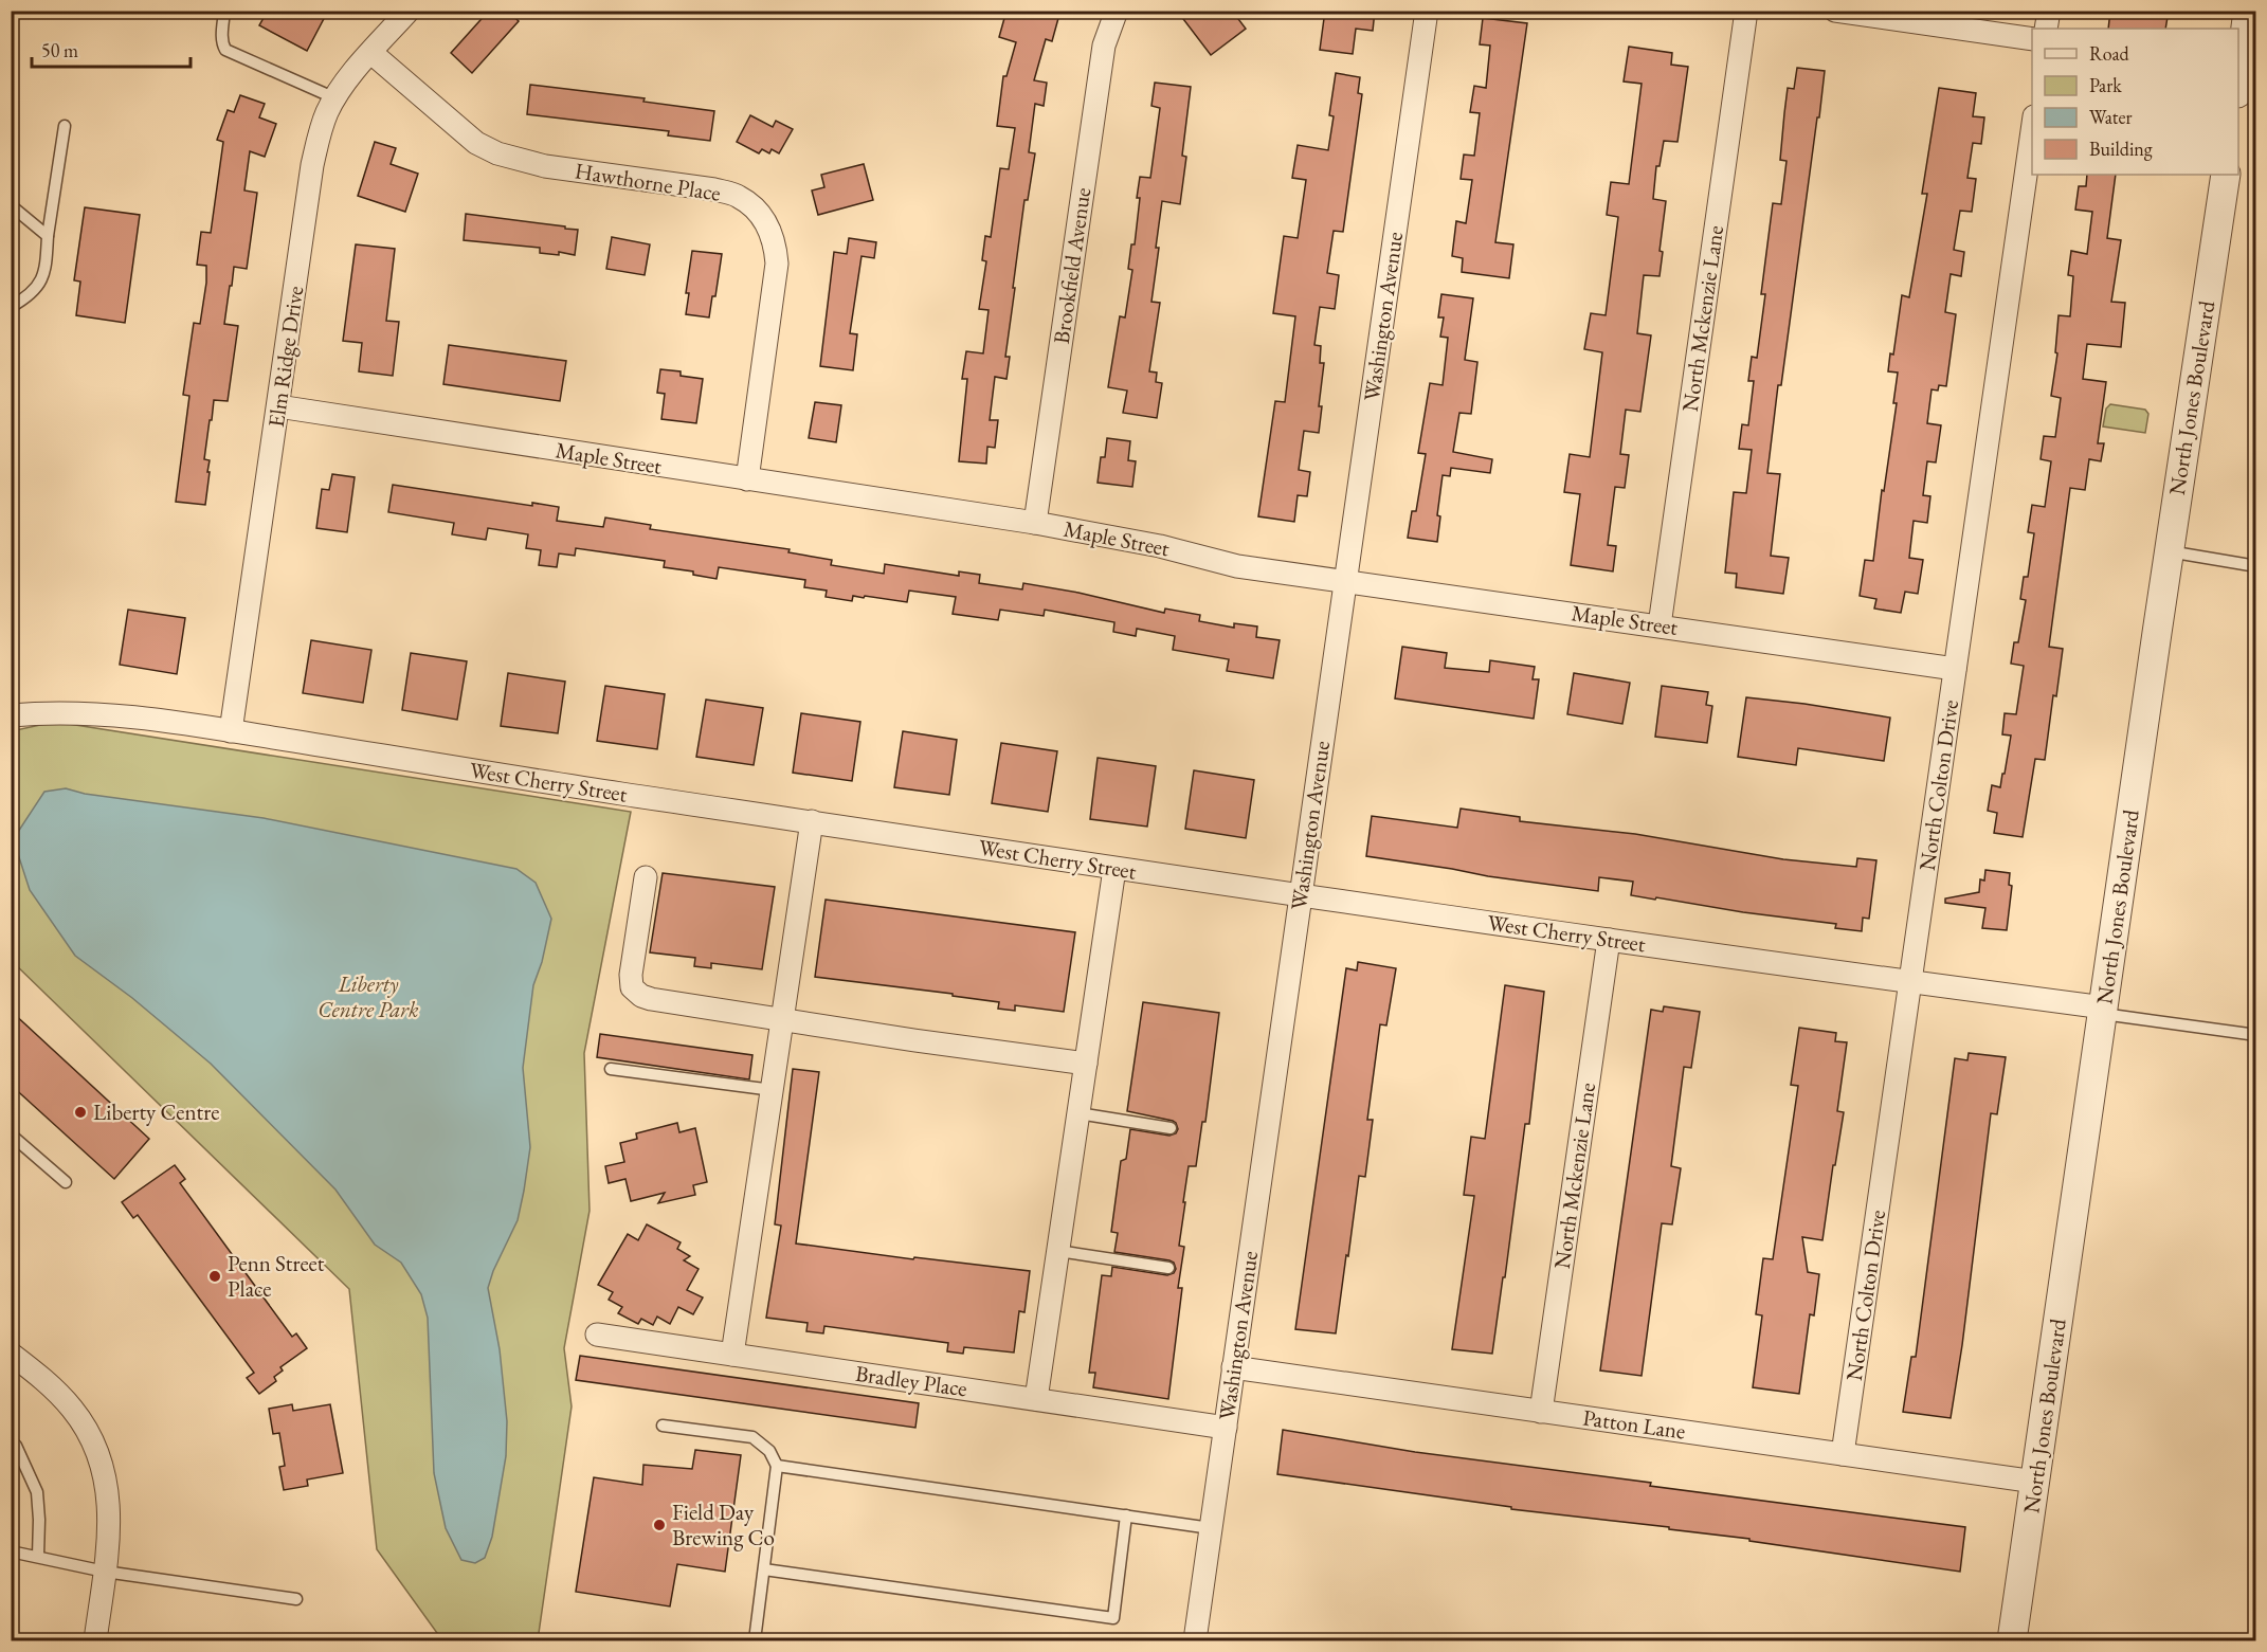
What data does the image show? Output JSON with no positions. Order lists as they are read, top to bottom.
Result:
{
  "streets": {
    "street": [
      "Hawthorne Place",
      "Brookfield Avenue",
      "Washington Avenue",
      "North Mckenzie Lane",
      "Elm Ridge Drive",
      "North Jones Boulevard",
      "Maple Street",
      "West Cherry Street",
      "North Colton Drive",
      "Bradley Place",
      "Patton Lane"
    ]
  },
  "crossings": [
    ["Hawthorne Place", "Elm Ridge Drive"],
    ["Hawthorne Place", "Maple Street"],
    ["Brookfield Avenue", "Maple Street"],
    ["Washington Avenue", "Maple Street"],
    ["Washington Avenue", "West Cherry Street"],
    ["Washington Avenue", "Bradley Place"],
    ["Washington Avenue", "Patton Lane"],
    ["North Mckenzie Lane", "Maple Street"],
    ["North Mckenzie Lane", "West Cherry Street"],
    ["North Mckenzie Lane", "Patton Lane"],
    ["Elm Ridge Drive", "Maple Street"],
    ["Elm Ridge Drive", "West Cherry Street"],
    ["North Jones Boulevard", "West Cherry Street"],
    ["North Jones Boulevard", "Patton Lane"],
    ["Maple Street", "North Colton Drive"],
    ["West Cherry Street", "North Colton Drive"],
    ["North Colton Drive", "Patton Lane"]
  ],
  "parks": ["Liberty Centre Park"],
  "places": ["Liberty Centre", "Penn Street Place", "Field Day Brewing Co"],
  "legend": [
    "Road",
    "Park",
    "Water",
    "Building"
  ],
  "scale_bar": "50 m"
}
